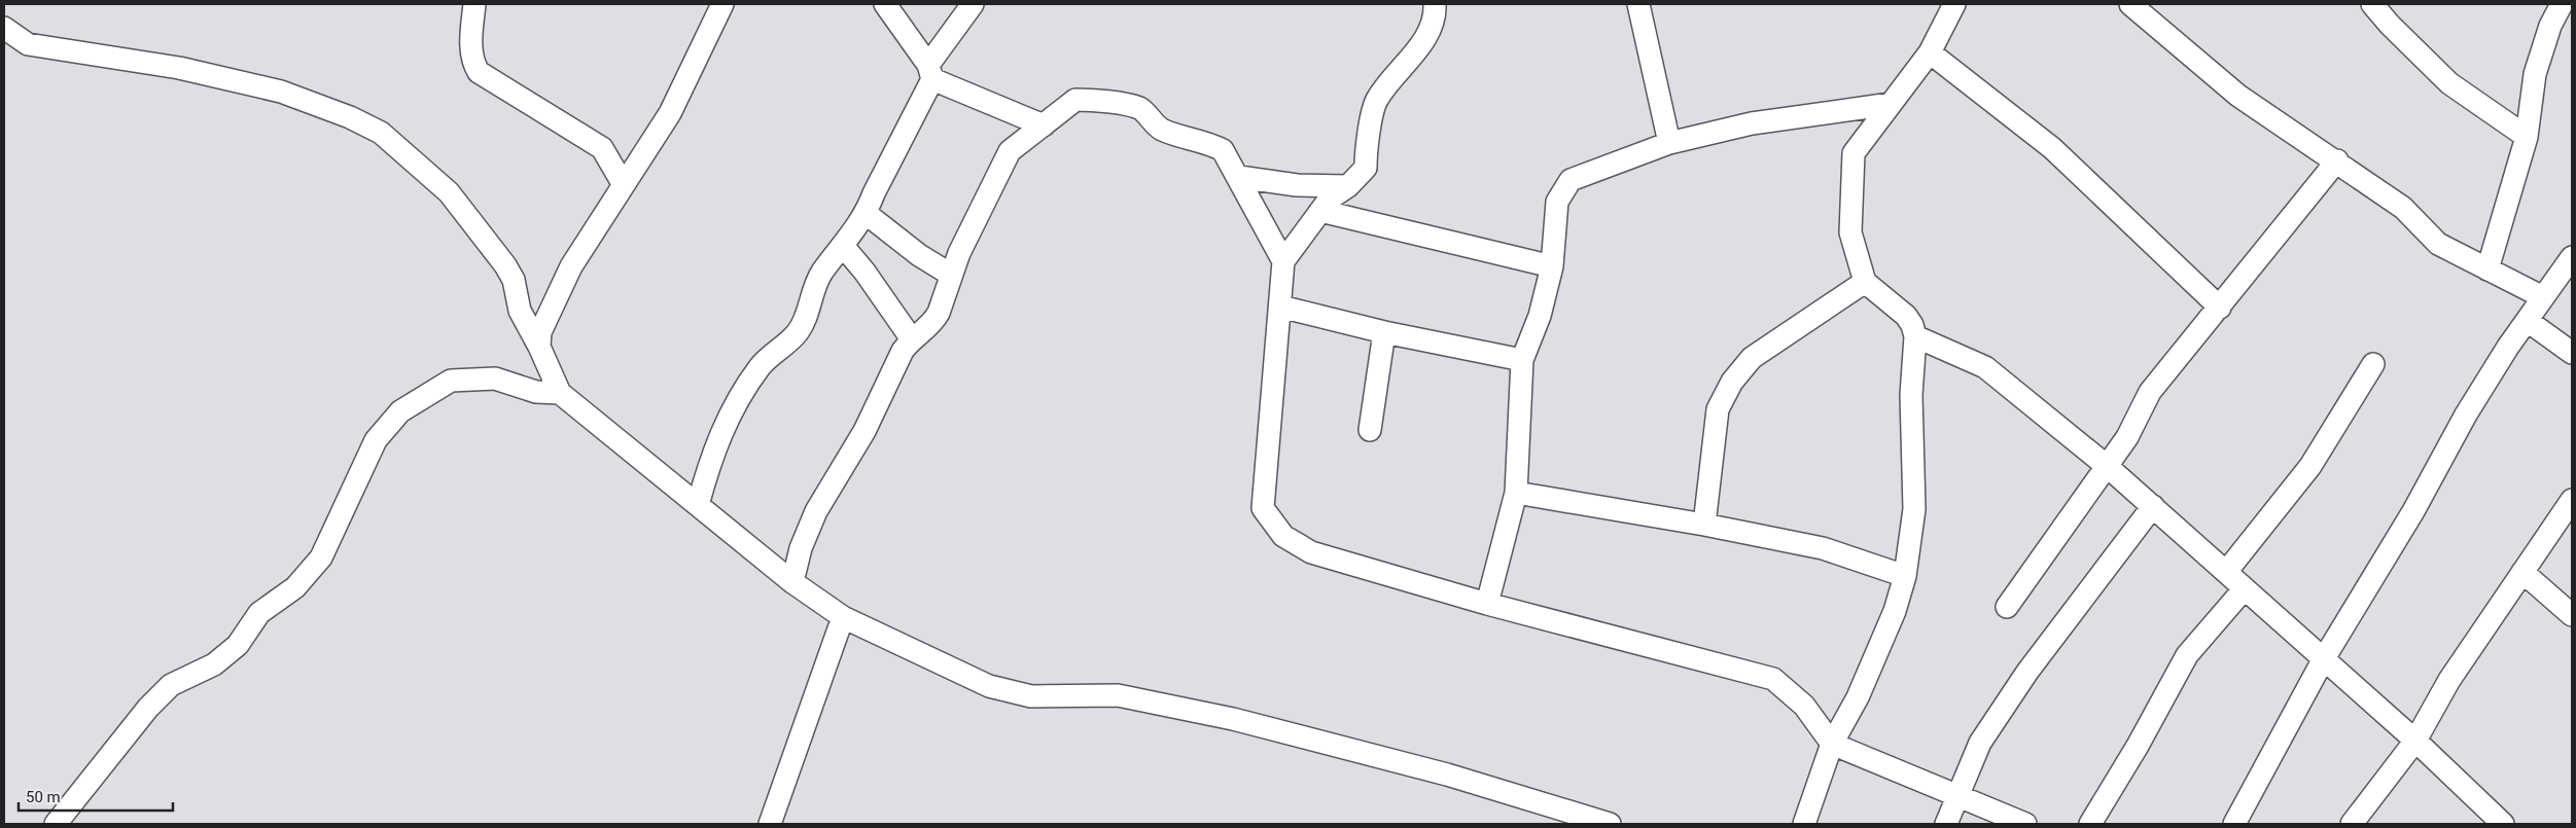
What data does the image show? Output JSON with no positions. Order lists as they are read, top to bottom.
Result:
{
  "scale_bar": "50 m"
}
